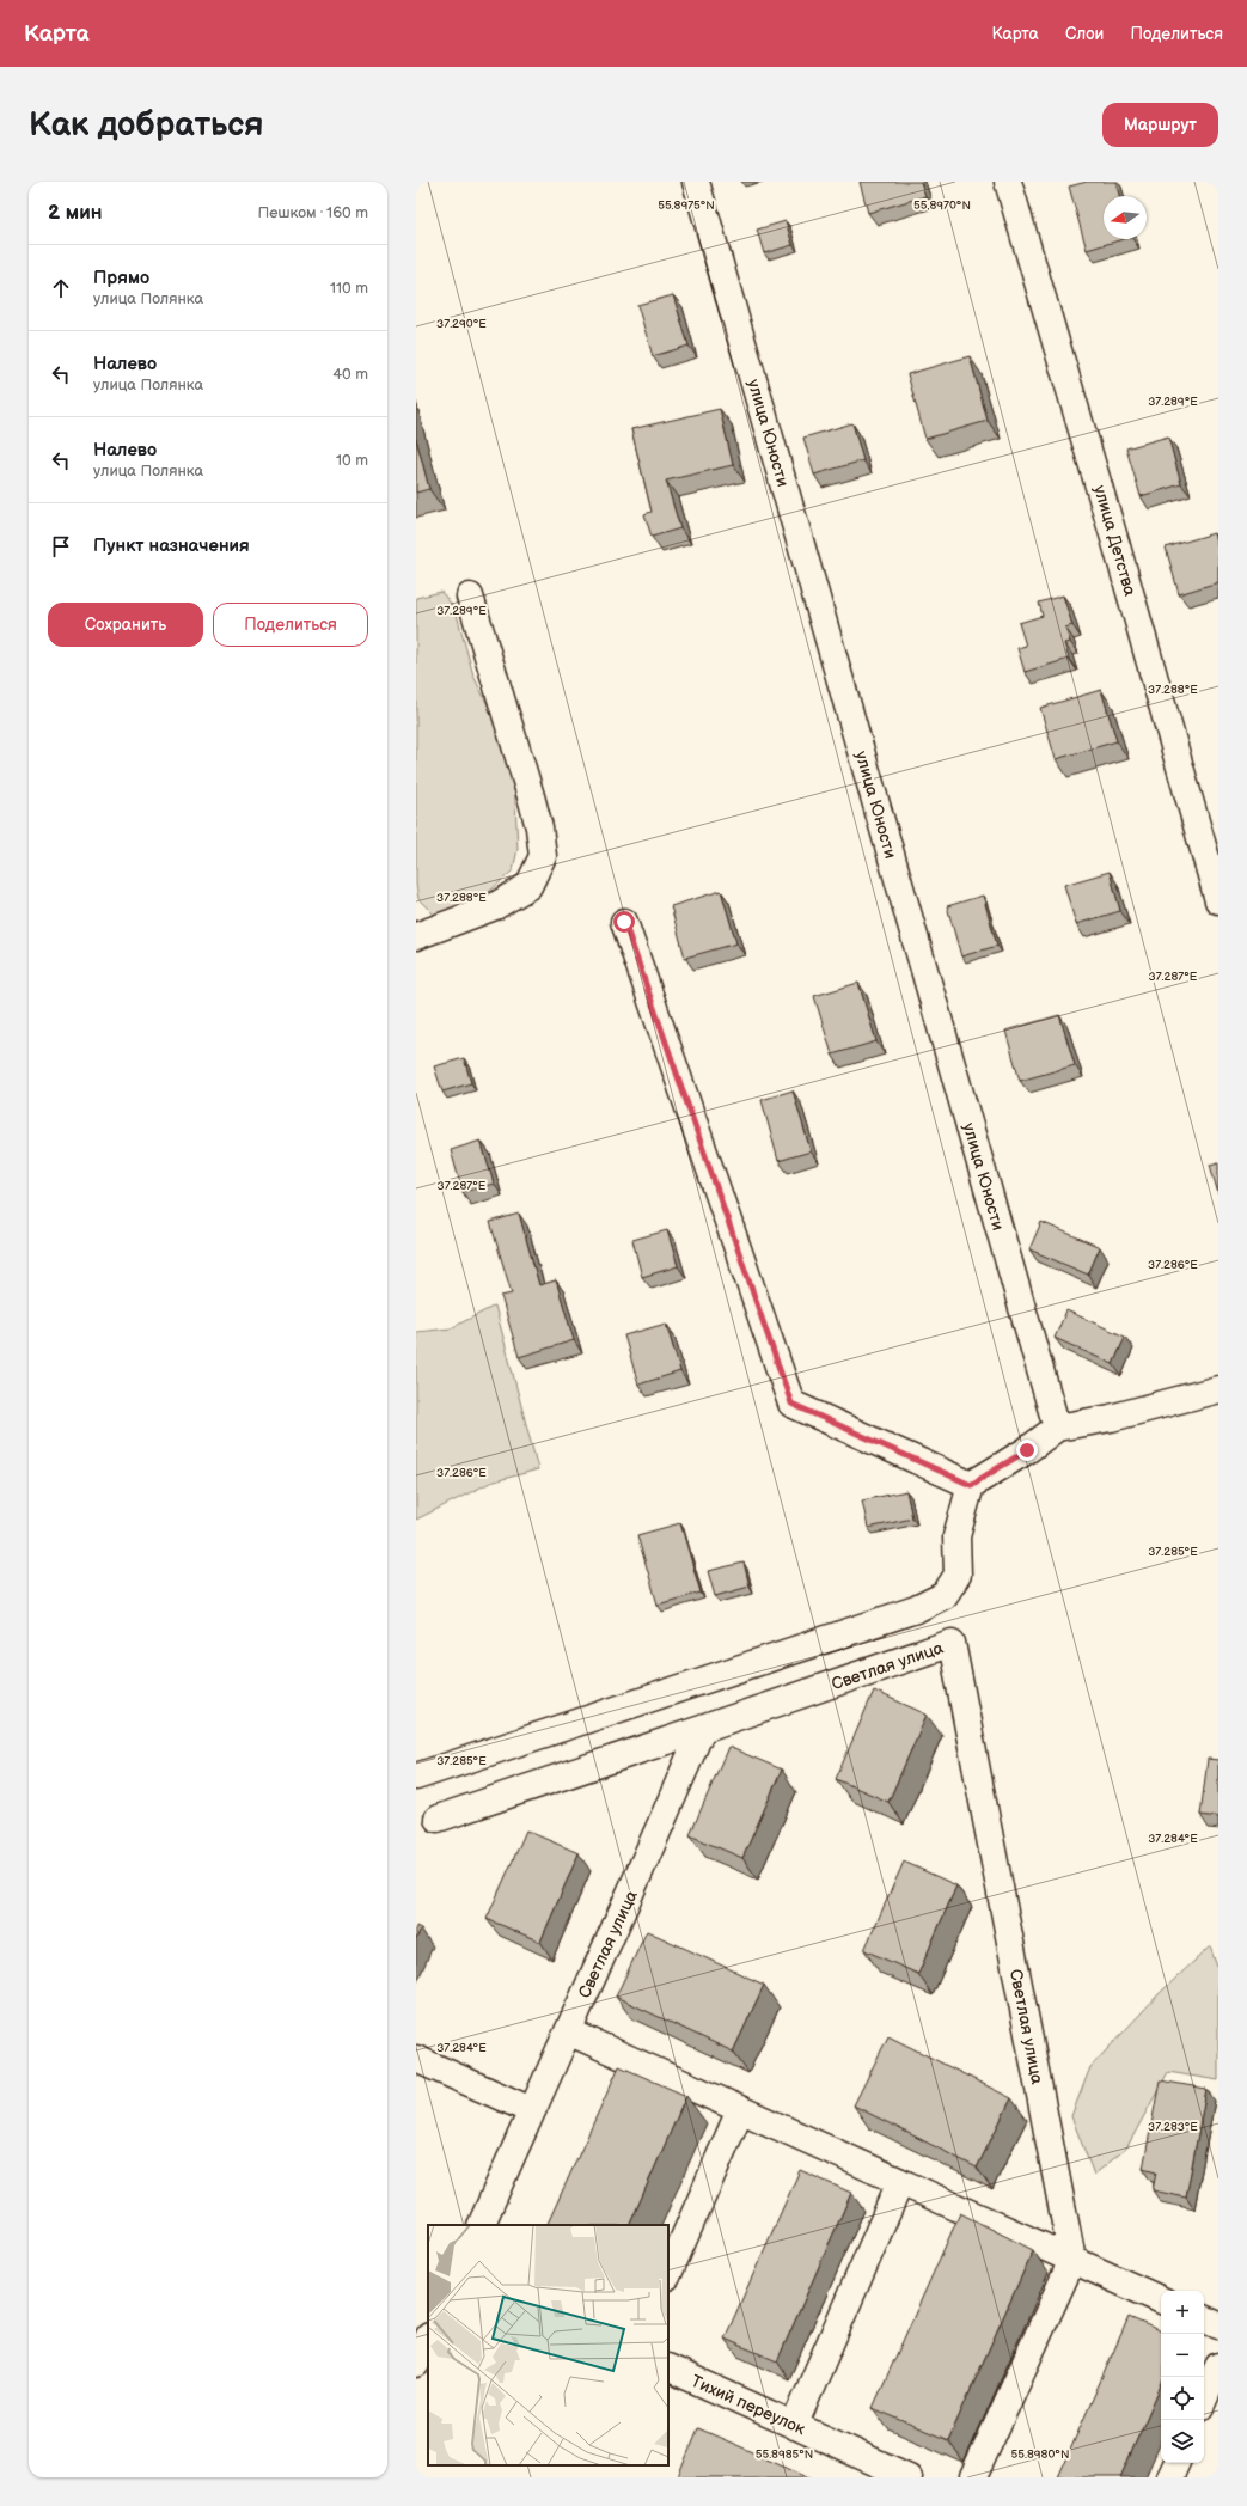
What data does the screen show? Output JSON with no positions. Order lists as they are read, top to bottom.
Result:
{
  "streets": {
    "street": [
      "улица Юности",
      "улица Детства",
      "Светлая улица",
      "Тихий переулок"
    ]
  },
  "north": "left",
  "page": {
    "header": "Карта",
    "nav": ["Карта", "Слои", "Поделиться"],
    "buttons": [
      "Маршрут",
      ["Сохранить", "Поделиться"]
    ],
    "title": "Как добраться",
    "heading": ["2 мин", "Пешком · 160 m"],
    "list": [
      ["Прямо", "улица Полянка", "110 m"],
      ["Налево", "улица Полянка", "40 m"],
      ["Налево", "улица Полянка", "10 m"],
      "Пункт назначения"
    ],
    "map_buttons": ["+", "−"]
  },
  "coordinates": [
    "55.8975°N",
    "55.8970°N",
    "37.290°E",
    "37.289°E",
    "37.288°E",
    "37.287°E",
    "37.286°E",
    "37.285°E",
    "37.284°E",
    "37.283°E",
    "55.8985°N",
    "55.8980°N"
  ]
}
